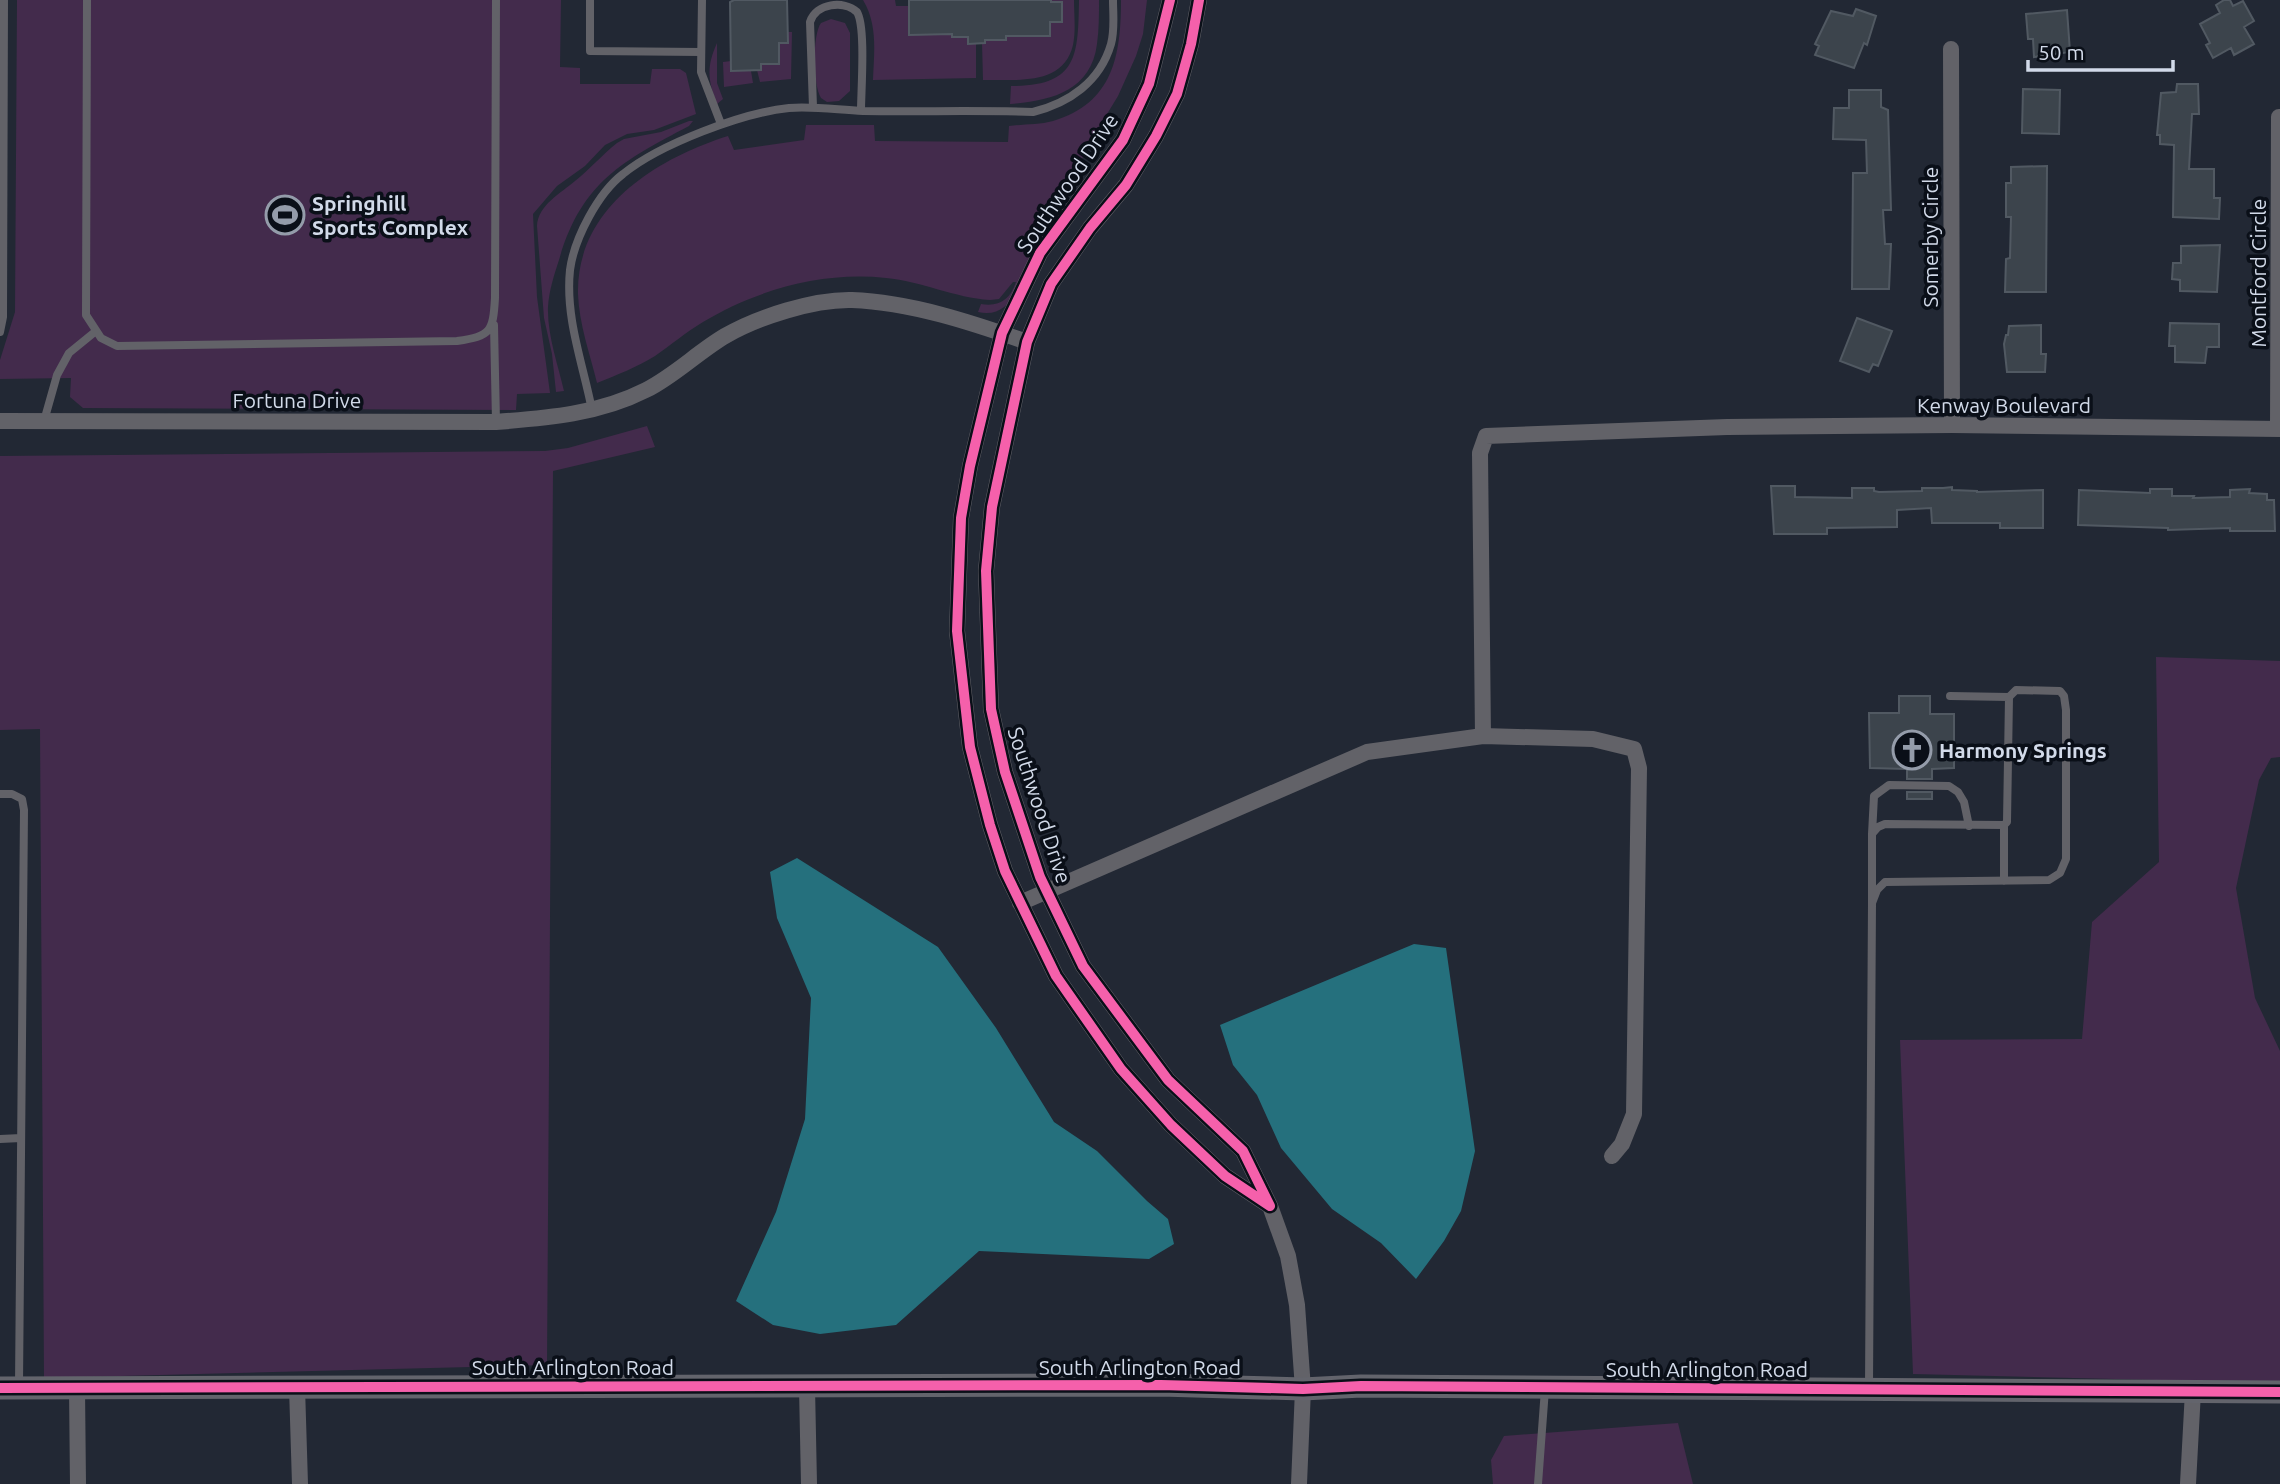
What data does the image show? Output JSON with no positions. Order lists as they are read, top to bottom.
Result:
{
  "streets": {
    "main road": ["South Arlington Road"],
    "street": [
      "Southwood Drive",
      "Somerby Circle",
      "Montford Circle",
      "Fortuna Drive",
      "Kenway Boulevard"
    ]
  },
  "crossings": [
    ["Southwood Drive", "Fortuna Drive"],
    ["Southwood Drive", "South Arlington Road"],
    ["Somerby Circle", "Kenway Boulevard"],
    ["Montford Circle", "Kenway Boulevard"]
  ],
  "places": {
    "sports": ["Springhill Sports Complex"],
    "church": ["Harmony Springs"]
  },
  "scale_bar": "50 m"
}
